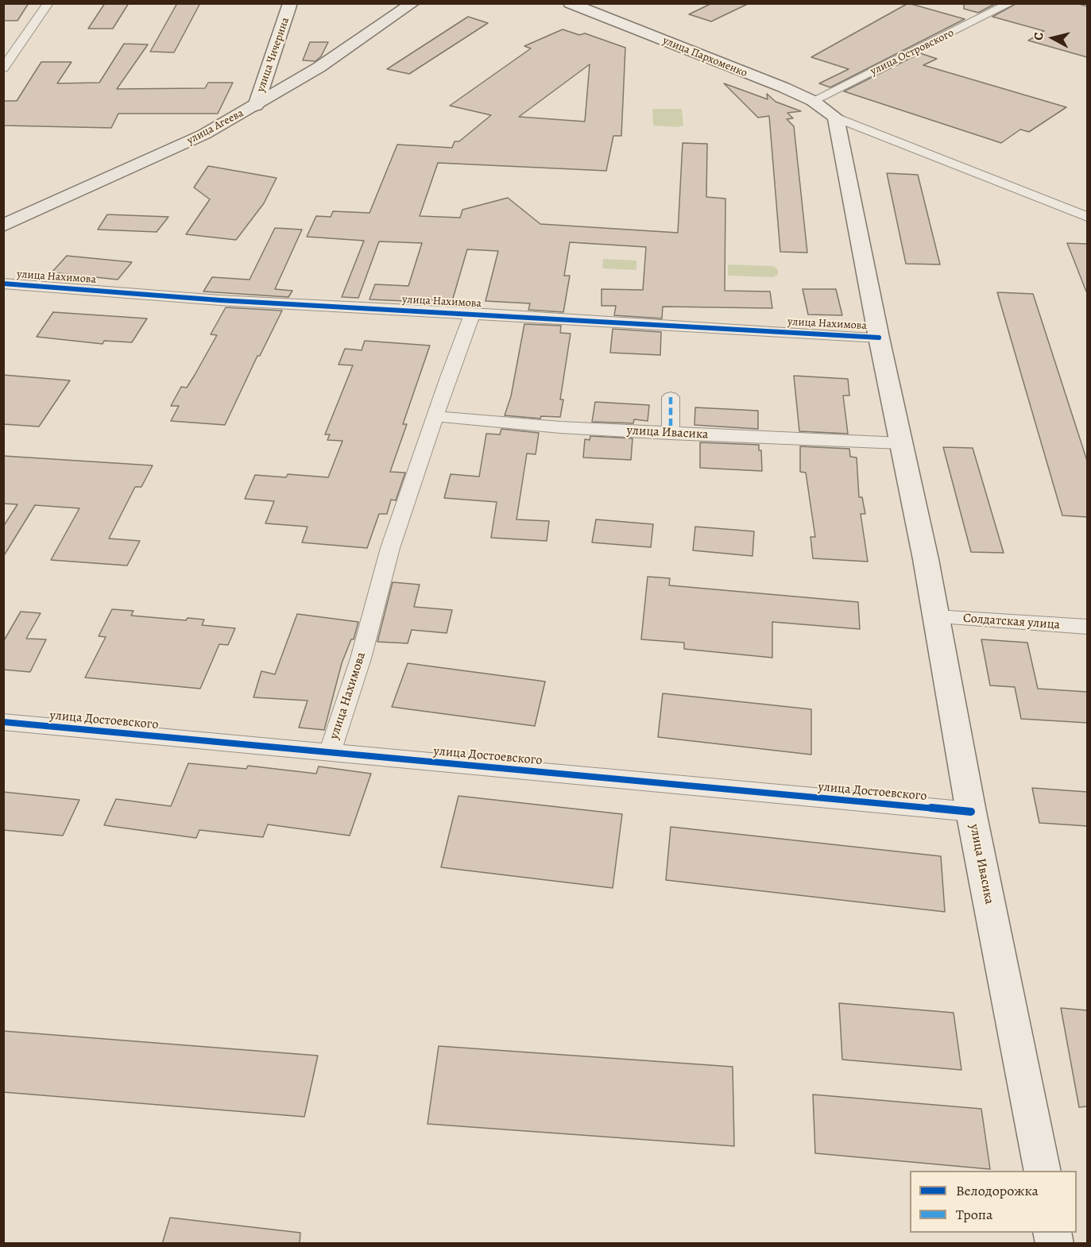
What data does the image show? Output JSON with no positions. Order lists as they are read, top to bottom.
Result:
{
  "streets": {
    "highway": ["улица Агеева"],
    "main road": ["улица Чичерина", "улица Пархоменко", "улица Ивасика"],
    "street": [
      "улица Островского",
      "улица Нахимова",
      "Солдатская улица",
      "улица Достоевского"
    ]
  },
  "crossings": [
    ["улица Островского", "улица Пархоменко"],
    ["улица Чичерина", "улица Агеева"],
    ["улица Пархоменко", "улица Ивасика"],
    ["улица Нахимова", "улица Ивасика"],
    ["улица Нахимова", "улица Достоевского"],
    ["улица Ивасика", "Солдатская улица"],
    ["улица Ивасика", "улица Достоевского"]
  ],
  "legend": ["Велодорожка", "Тропа"],
  "north": "left"
}
